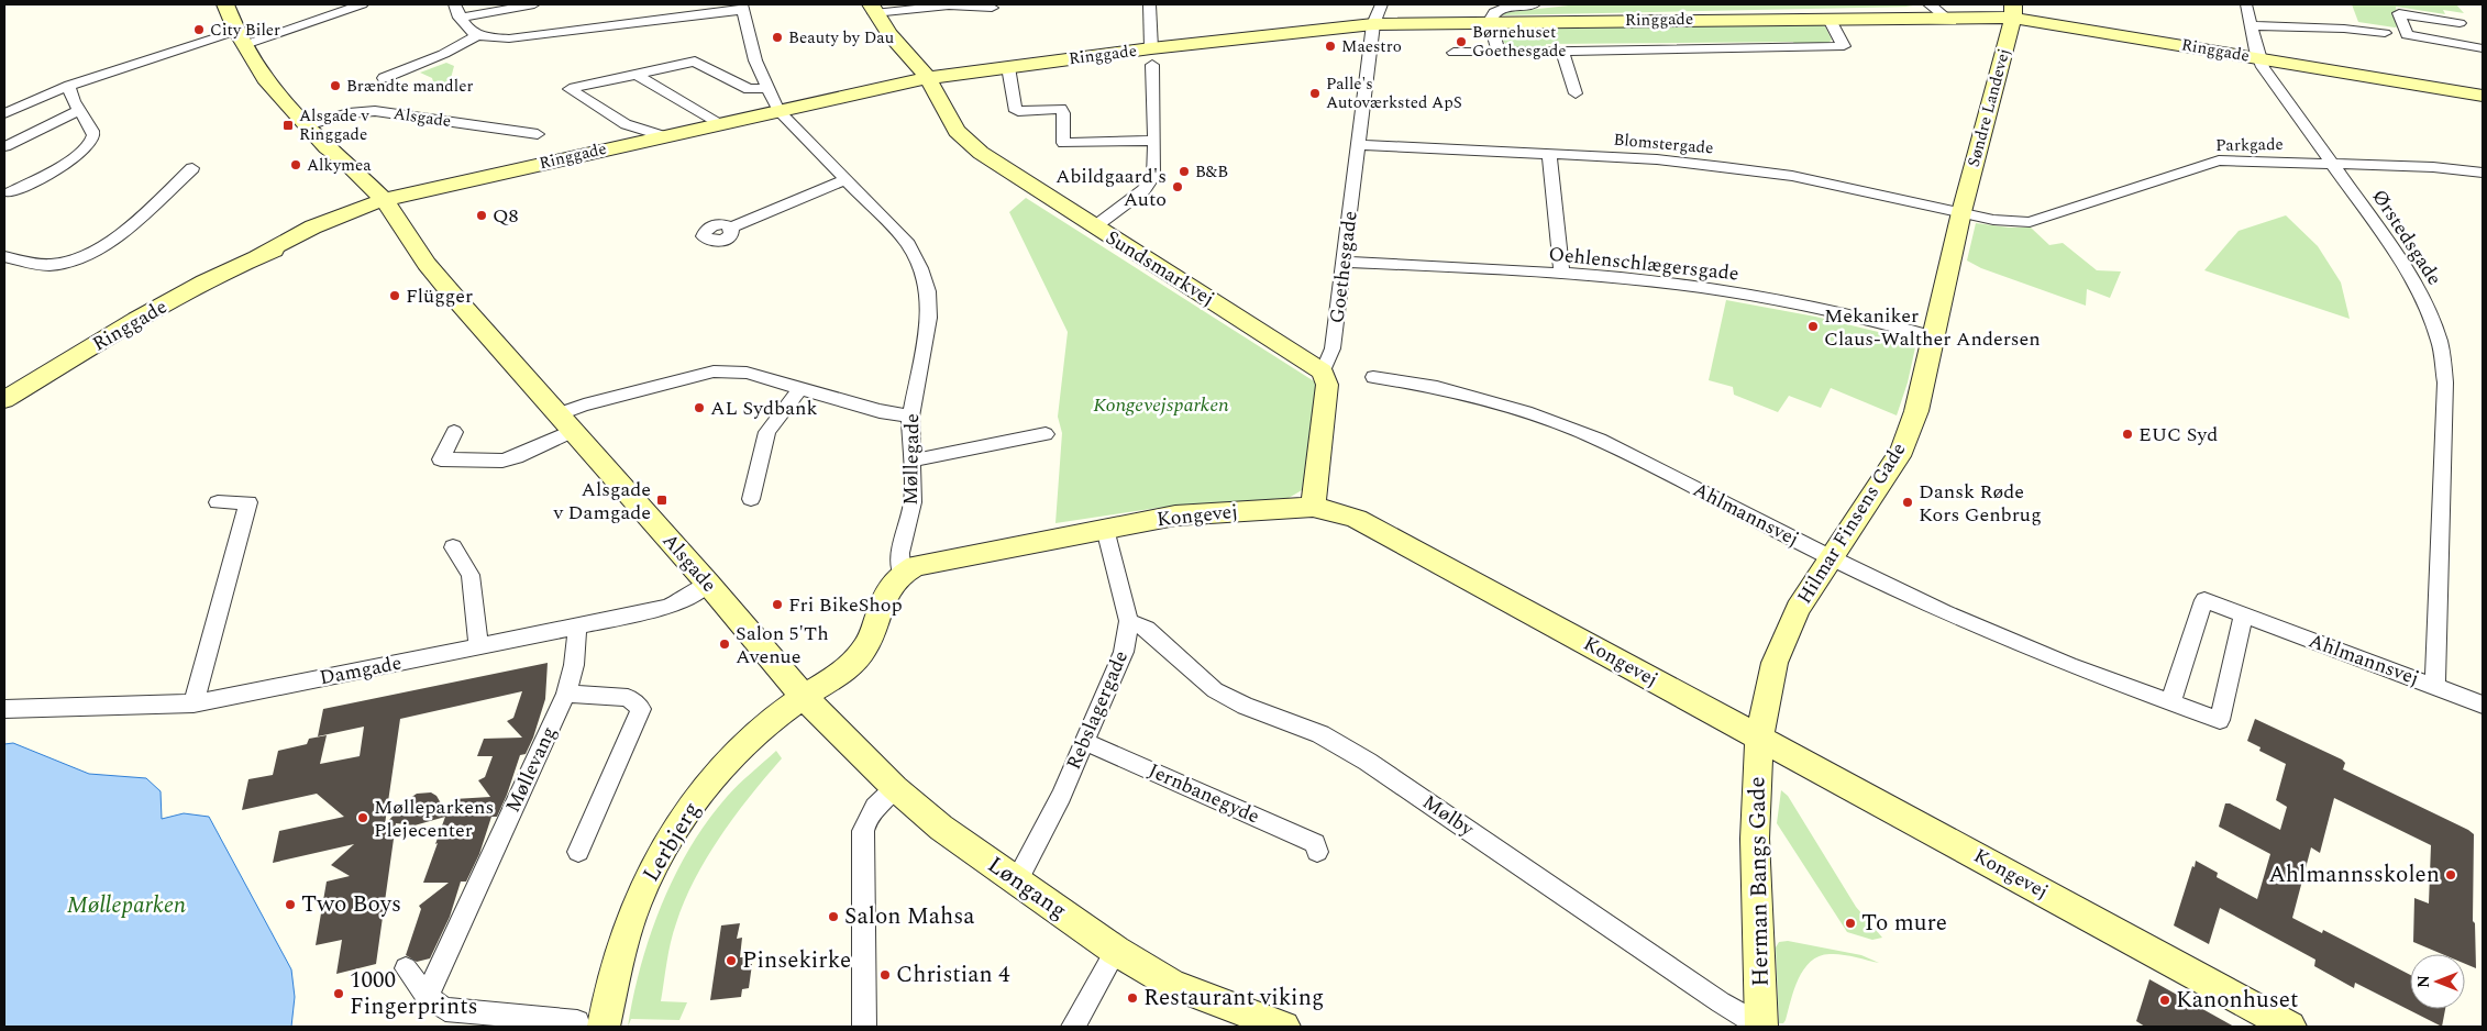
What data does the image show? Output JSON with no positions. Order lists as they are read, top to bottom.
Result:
{
  "streets": {
    "street": [
      "Ringgade",
      "Søndre Landevej",
      "Alsgade",
      "Blomstergade",
      "Parkgade",
      "Ørstedsgade",
      "Oehlenschlægersgade",
      "Goethesgade",
      "Sundsmarkvej",
      "Møllegade",
      "Ahlmannsvej",
      "Kongevej",
      "Hilmar Finsens Gade",
      "Damgade",
      "Rebslagergade",
      "Møllevang",
      "Jernbanegyde",
      "Mølby",
      "Lerbjerg",
      "Herman Bangs Gade",
      "Løngang"
    ]
  },
  "crossings": [
    ["Ringgade", "Søndre Landevej"],
    ["Ringgade", "Alsgade"],
    ["Ringgade", "Ørstedsgade"],
    ["Ringgade", "Goethesgade"],
    ["Ringgade", "Sundsmarkvej"],
    ["Ringgade", "Møllegade"],
    ["Søndre Landevej", "Blomstergade"],
    ["Søndre Landevej", "Parkgade"],
    ["Søndre Landevej", "Hilmar Finsens Gade"],
    ["Alsgade", "Damgade"],
    ["Alsgade", "Lerbjerg"],
    ["Alsgade", "Løngang"],
    ["Blomstergade", "Parkgade"],
    ["Blomstergade", "Goethesgade"],
    ["Blomstergade", "Hilmar Finsens Gade"],
    ["Parkgade", "Ørstedsgade"],
    ["Parkgade", "Hilmar Finsens Gade"],
    ["Ørstedsgade", "Ahlmannsvej"],
    ["Oehlenschlægersgade", "Goethesgade"],
    ["Oehlenschlægersgade", "Hilmar Finsens Gade"],
    ["Goethesgade", "Sundsmarkvej"],
    ["Goethesgade", "Kongevej"],
    ["Møllegade", "Kongevej"],
    ["Ahlmannsvej", "Hilmar Finsens Gade"],
    ["Kongevej", "Hilmar Finsens Gade"],
    ["Kongevej", "Rebslagergade"],
    ["Kongevej", "Herman Bangs Gade"],
    ["Hilmar Finsens Gade", "Herman Bangs Gade"],
    ["Damgade", "Møllevang"],
    ["Rebslagergade", "Jernbanegyde"],
    ["Rebslagergade", "Mølby"],
    ["Rebslagergade", "Løngang"],
    ["Mølby", "Herman Bangs Gade"],
    ["Lerbjerg", "Løngang"]
  ],
  "parks": ["Kongevejsparken", "Mølleparken"],
  "places": {
    "other": [
      "City Biler",
      "Beauty by Dau",
      "Børnehuset Goethesgade",
      "Maestro",
      "Brændte mandler",
      "Palle's Autoværksted ApS",
      "Alkymea",
      "B&B",
      "Abildgaard's Auto",
      "Q8",
      "Flügger",
      "Mekaniker Claus-Walther Andersen",
      "AL Sydbank",
      "EUC Syd",
      "Dansk Røde Kors Genbrug",
      "Fri BikeShop",
      "Salon 5'Th Avenue",
      "Mølleparkens Plejecenter",
      "Ahlmannsskolen",
      "Two Boys",
      "Salon Mahsa",
      "To mure",
      "Pinsekirke",
      "Christian 4",
      "1000 Fingerprints",
      "Restaurant viking",
      "Kanonhuset"
    ],
    "transit": ["Alsgade v Ringgade", "Alsgade v Damgade"]
  },
  "north": "left"
}
